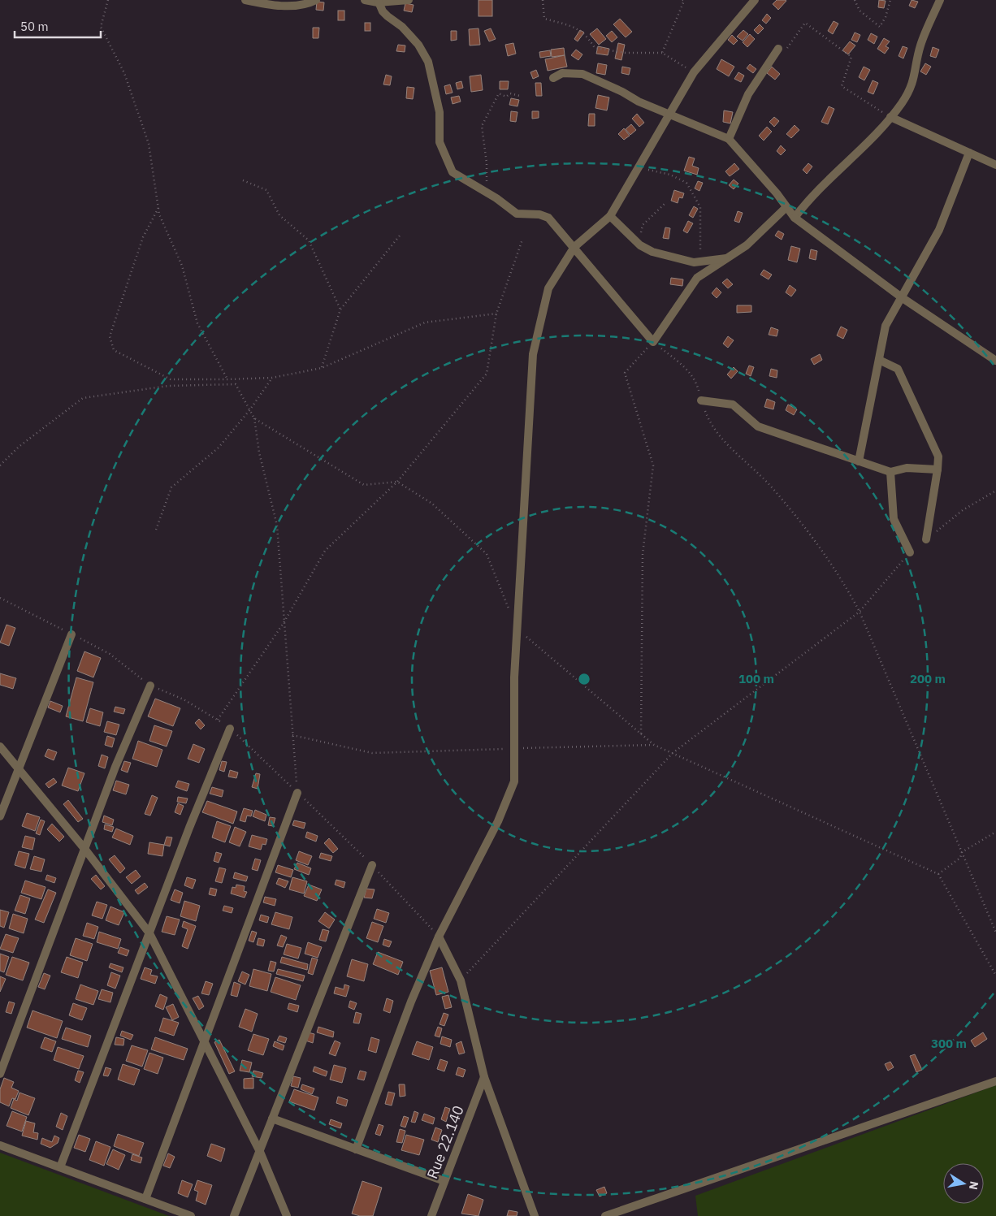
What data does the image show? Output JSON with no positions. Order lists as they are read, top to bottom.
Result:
{
  "streets": {
    "street": ["Rue 22.140"]
  },
  "scale_bar": "50 m",
  "north": "right",
  "rings": ["100 m", "200 m", "300 m"]
}
